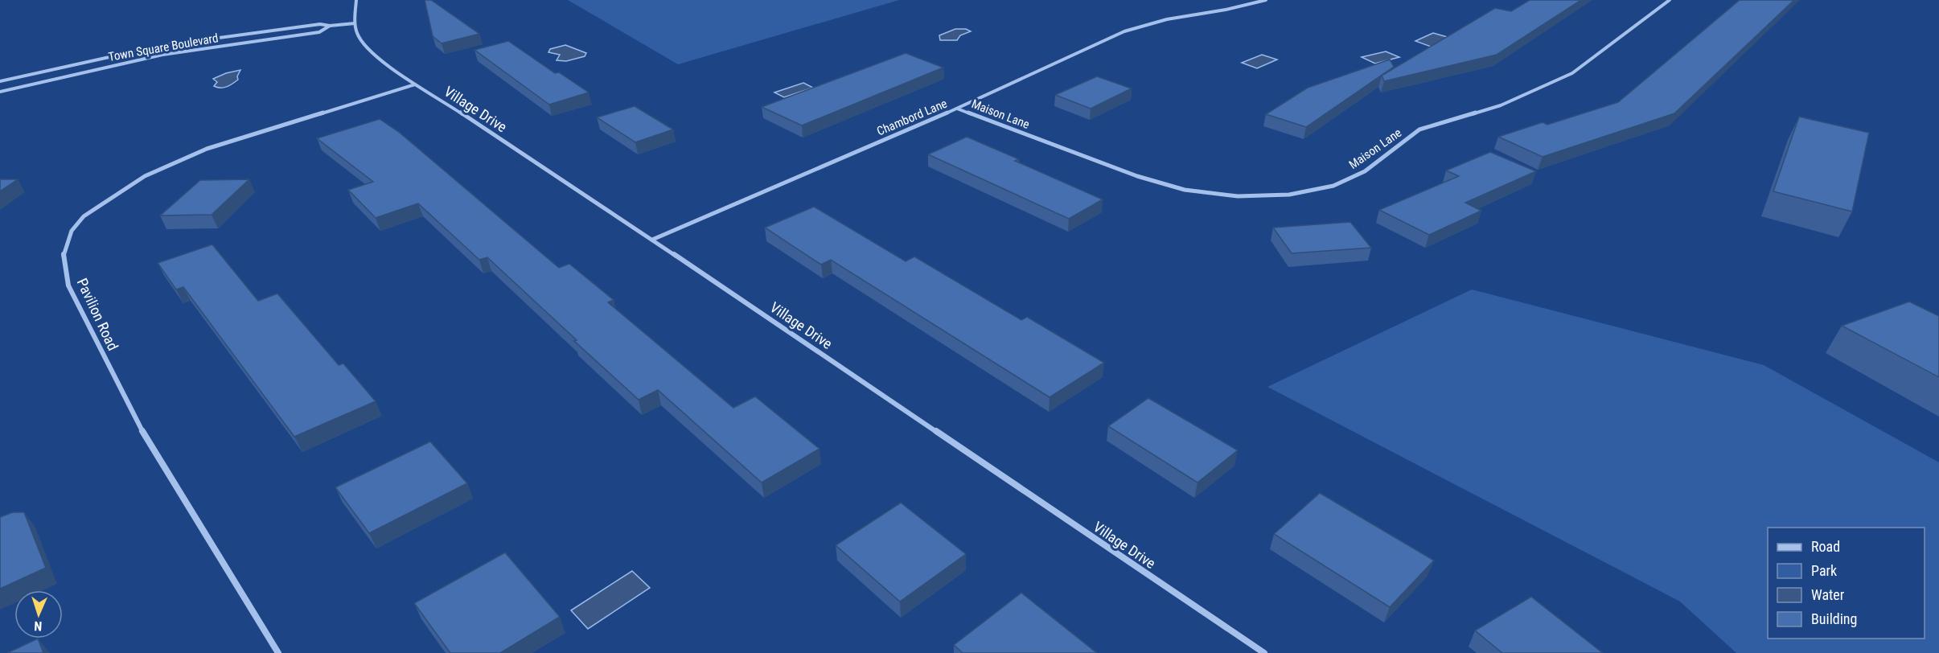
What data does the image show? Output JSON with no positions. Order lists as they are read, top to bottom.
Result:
{
  "streets": {
    "street": [
      "Town Square Boulevard",
      "Village Drive",
      "Maison Lane",
      "Chambord Lane",
      "Pavilion Road"
    ]
  },
  "crossings": [
    ["Town Square Boulevard", "Village Drive"],
    ["Village Drive", "Chambord Lane"],
    ["Village Drive", "Pavilion Road"],
    ["Maison Lane", "Chambord Lane"]
  ],
  "legend": [
    "Road",
    "Park",
    "Water",
    "Building"
  ],
  "north": "bottom"
}
